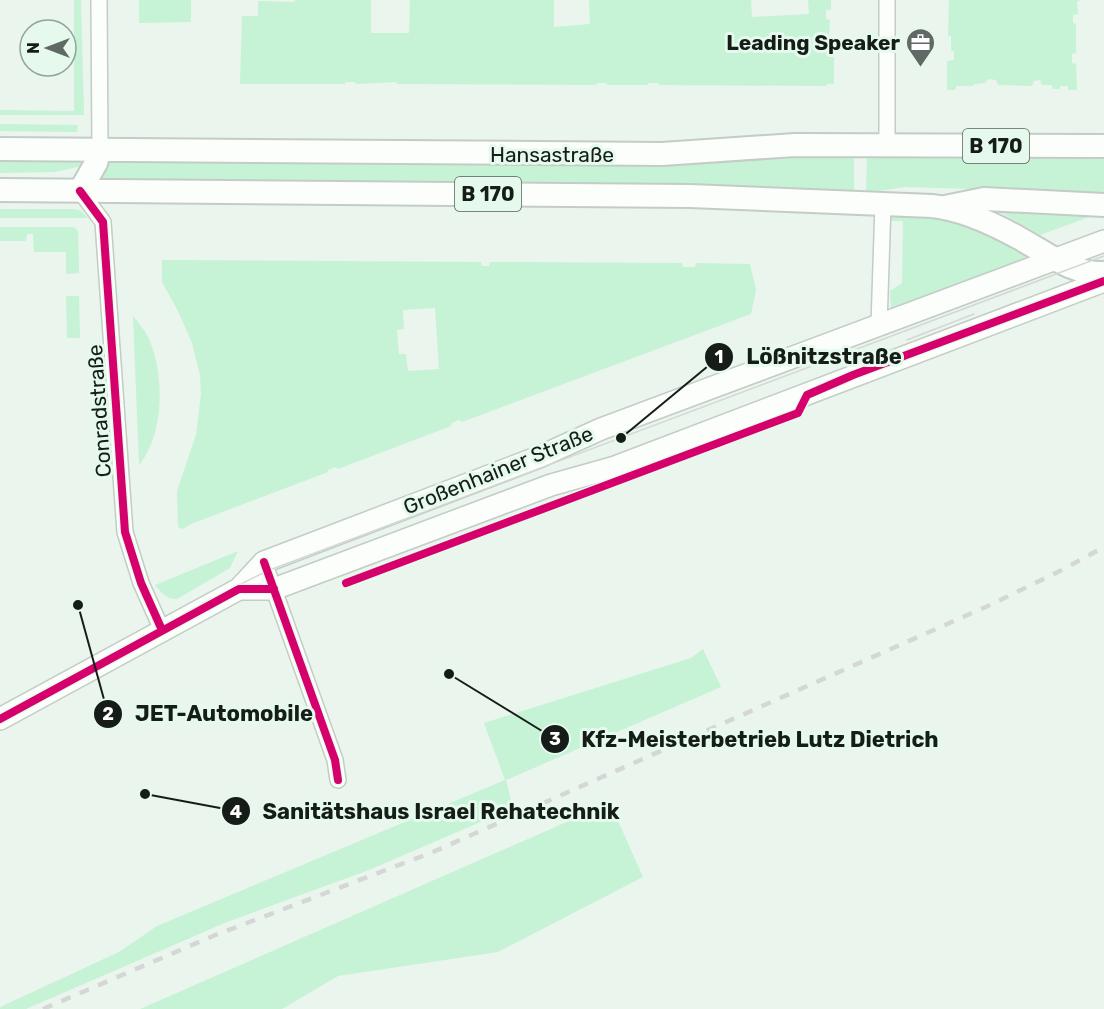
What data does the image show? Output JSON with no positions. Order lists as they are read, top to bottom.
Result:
{
  "streets": {
    "main road": ["B 170", "Hansastraße", "Großenhainer Straße"],
    "street": ["Conradstraße"]
  },
  "crossings": [
    ["Hansastraße", "Conradstraße"],
    ["Hansastraße", "Großenhainer Straße"],
    ["Conradstraße", "Großenhainer Straße"]
  ],
  "places": {
    "office": ["Leading Speaker"],
    "other": [
      "Lößnitzstraße",
      "JET-Automobile",
      "Kfz-Meisterbetrieb Lutz Dietrich",
      "Sanitätshaus Israel Rehatechnik"
    ]
  },
  "north": "left"
}
